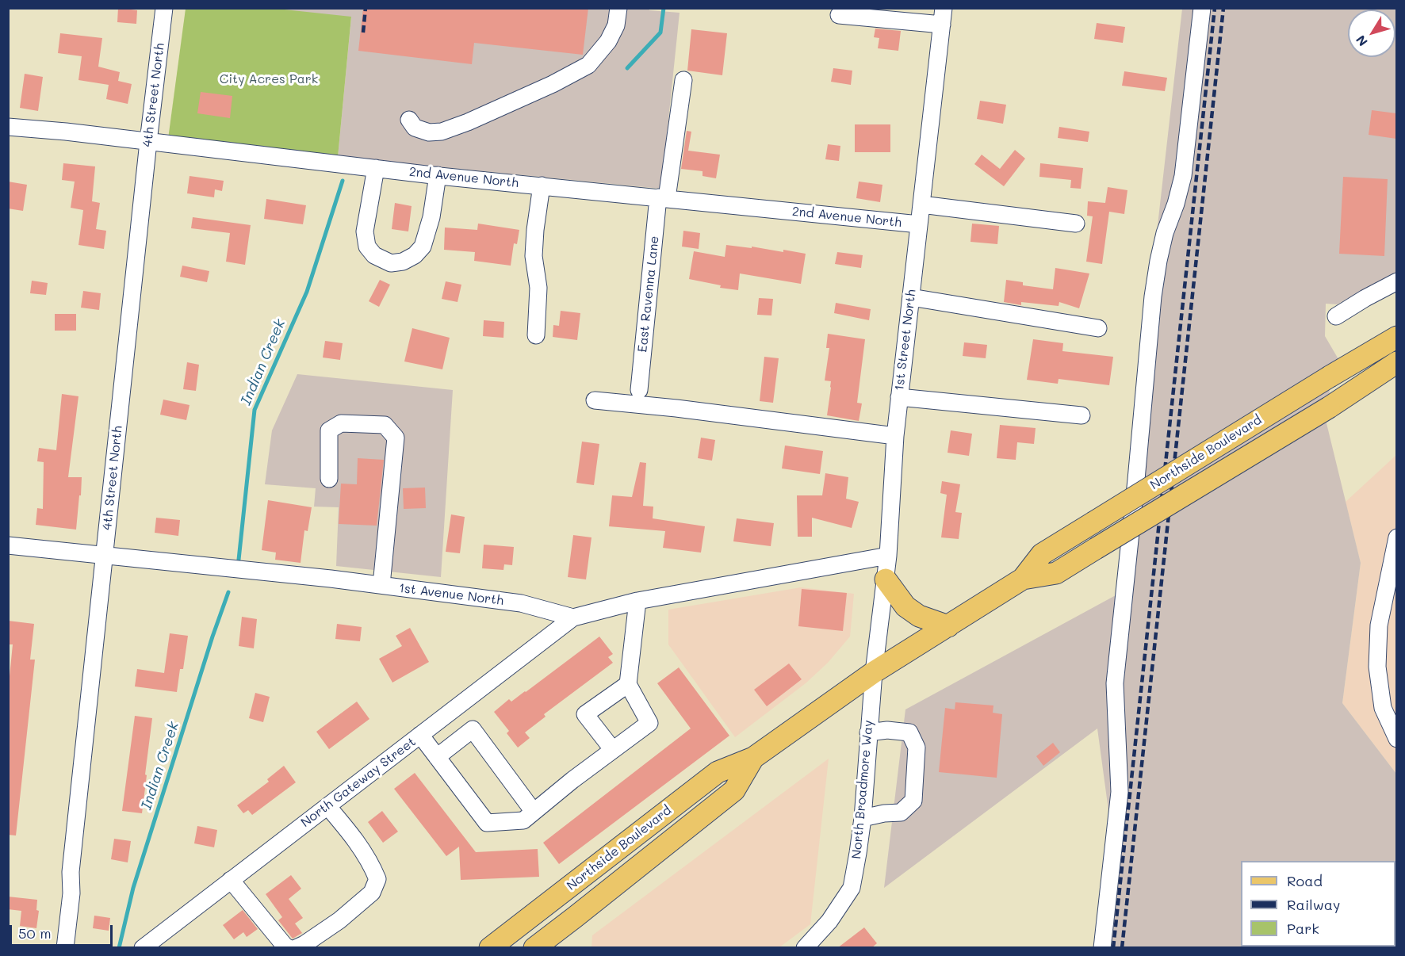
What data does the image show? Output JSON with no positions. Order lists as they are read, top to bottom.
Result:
{
  "streets": {
    "main road": ["Northside Boulevard"],
    "street": [
      "4th Street North",
      "2nd Avenue North",
      "East Ravenna Lane",
      "1st Street North",
      "1st Avenue North",
      "North Gateway Street",
      "North Broadmore Way"
    ]
  },
  "crossings": [
    ["4th Street North", "2nd Avenue North"],
    ["4th Street North", "1st Avenue North"],
    ["2nd Avenue North", "East Ravenna Lane"],
    ["2nd Avenue North", "1st Street North"],
    ["1st Street North", "Northside Boulevard"],
    ["1st Street North", "1st Avenue North"],
    ["1st Street North", "North Broadmore Way"],
    ["Northside Boulevard", "North Broadmore Way"],
    ["1st Avenue North", "North Gateway Street"]
  ],
  "water": ["Indian Creek"],
  "parks": ["City Acres Park"],
  "legend": ["Road", "Railway", "Park"],
  "scale_bar": "50 m",
  "north": "bottom left"
}
